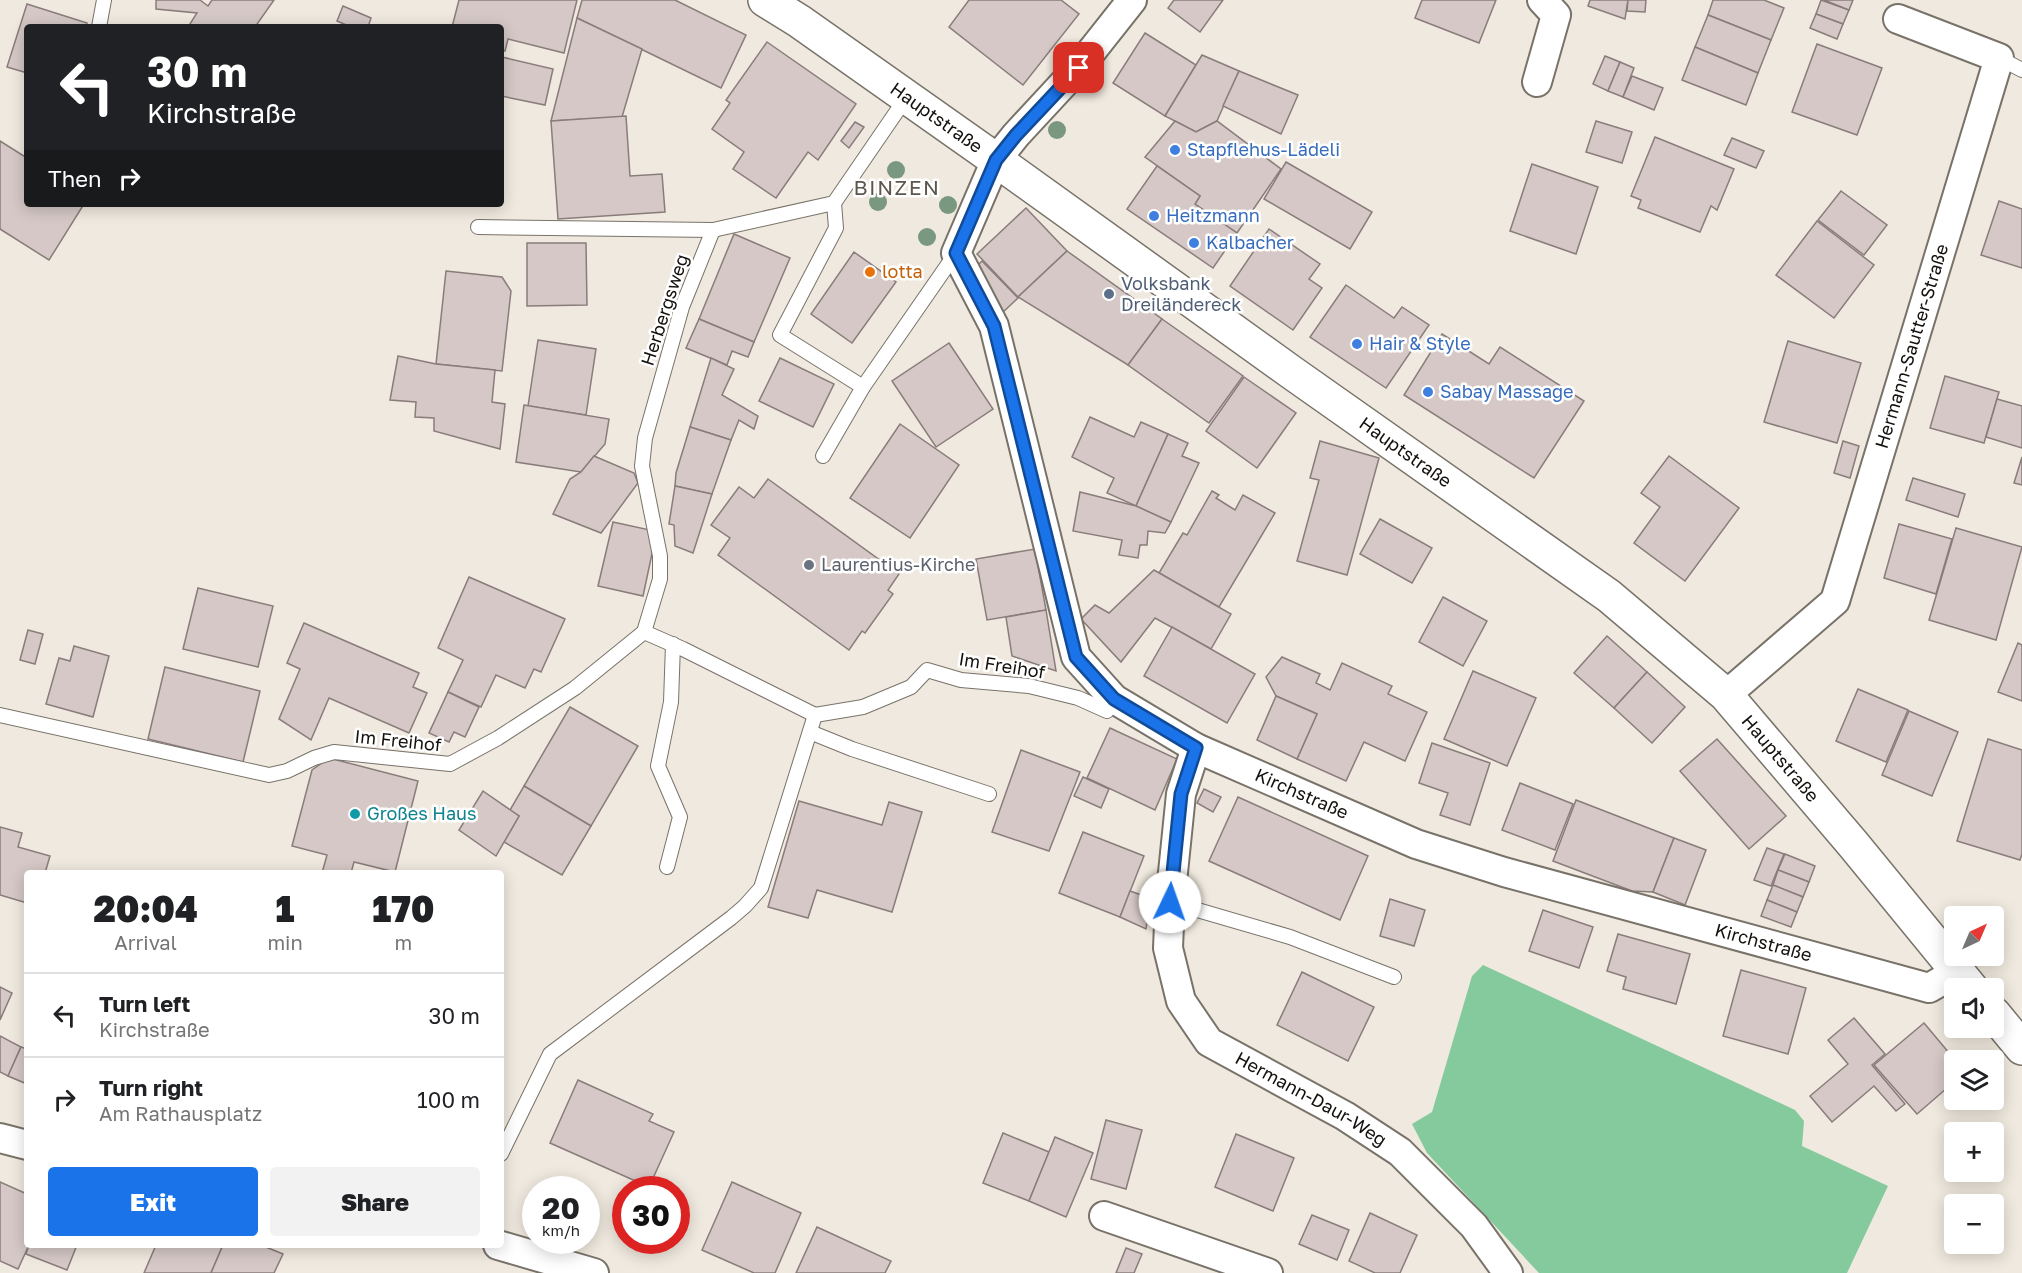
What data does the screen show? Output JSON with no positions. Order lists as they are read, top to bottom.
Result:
{
  "streets": {
    "main road": ["Hauptstraße"],
    "street": ["Hermann-Sautter-Straße", "Kirchstraße", "Hermann-Daur-Weg"],
    "lane": ["Herbergsweg", "Im Freihof"]
  },
  "crossings": [
    ["Hauptstraße", "Hermann-Sautter-Straße"],
    ["Herbergsweg", "Im Freihof"],
    ["Im Freihof", "Kirchstraße"],
    ["Kirchstraße", "Hermann-Daur-Weg"]
  ],
  "districts": ["BINZEN"],
  "places": [
    "Stapflehus-Lädeli",
    "Heitzmann",
    "Kalbacher",
    "lotta",
    "Volksbank Dreiländereck",
    "Hair & Style",
    "Sabay Massage",
    "Laurentius-Kirche",
    "Großes Haus"
  ],
  "north": "top right",
  "page": {
    "turn": ["30 m", "Kirchstraße"],
    "then": "Then",
    "eta": [
      "20:04",
      "Arrival",
      "1",
      "min",
      "170",
      "m"
    ],
    "map_buttons": ["+", "−"],
    "list": [
      {
        "name": "Turn left",
        "note": "Kirchstraße",
        "value": "30 m"
      },
      {
        "name": "Turn right",
        "note": "Am Rathausplatz",
        "value": "100 m"
      }
    ],
    "buttons": ["Exit", "Share"],
    "speed": "20 km/h",
    "limit": "30"
  }
}
